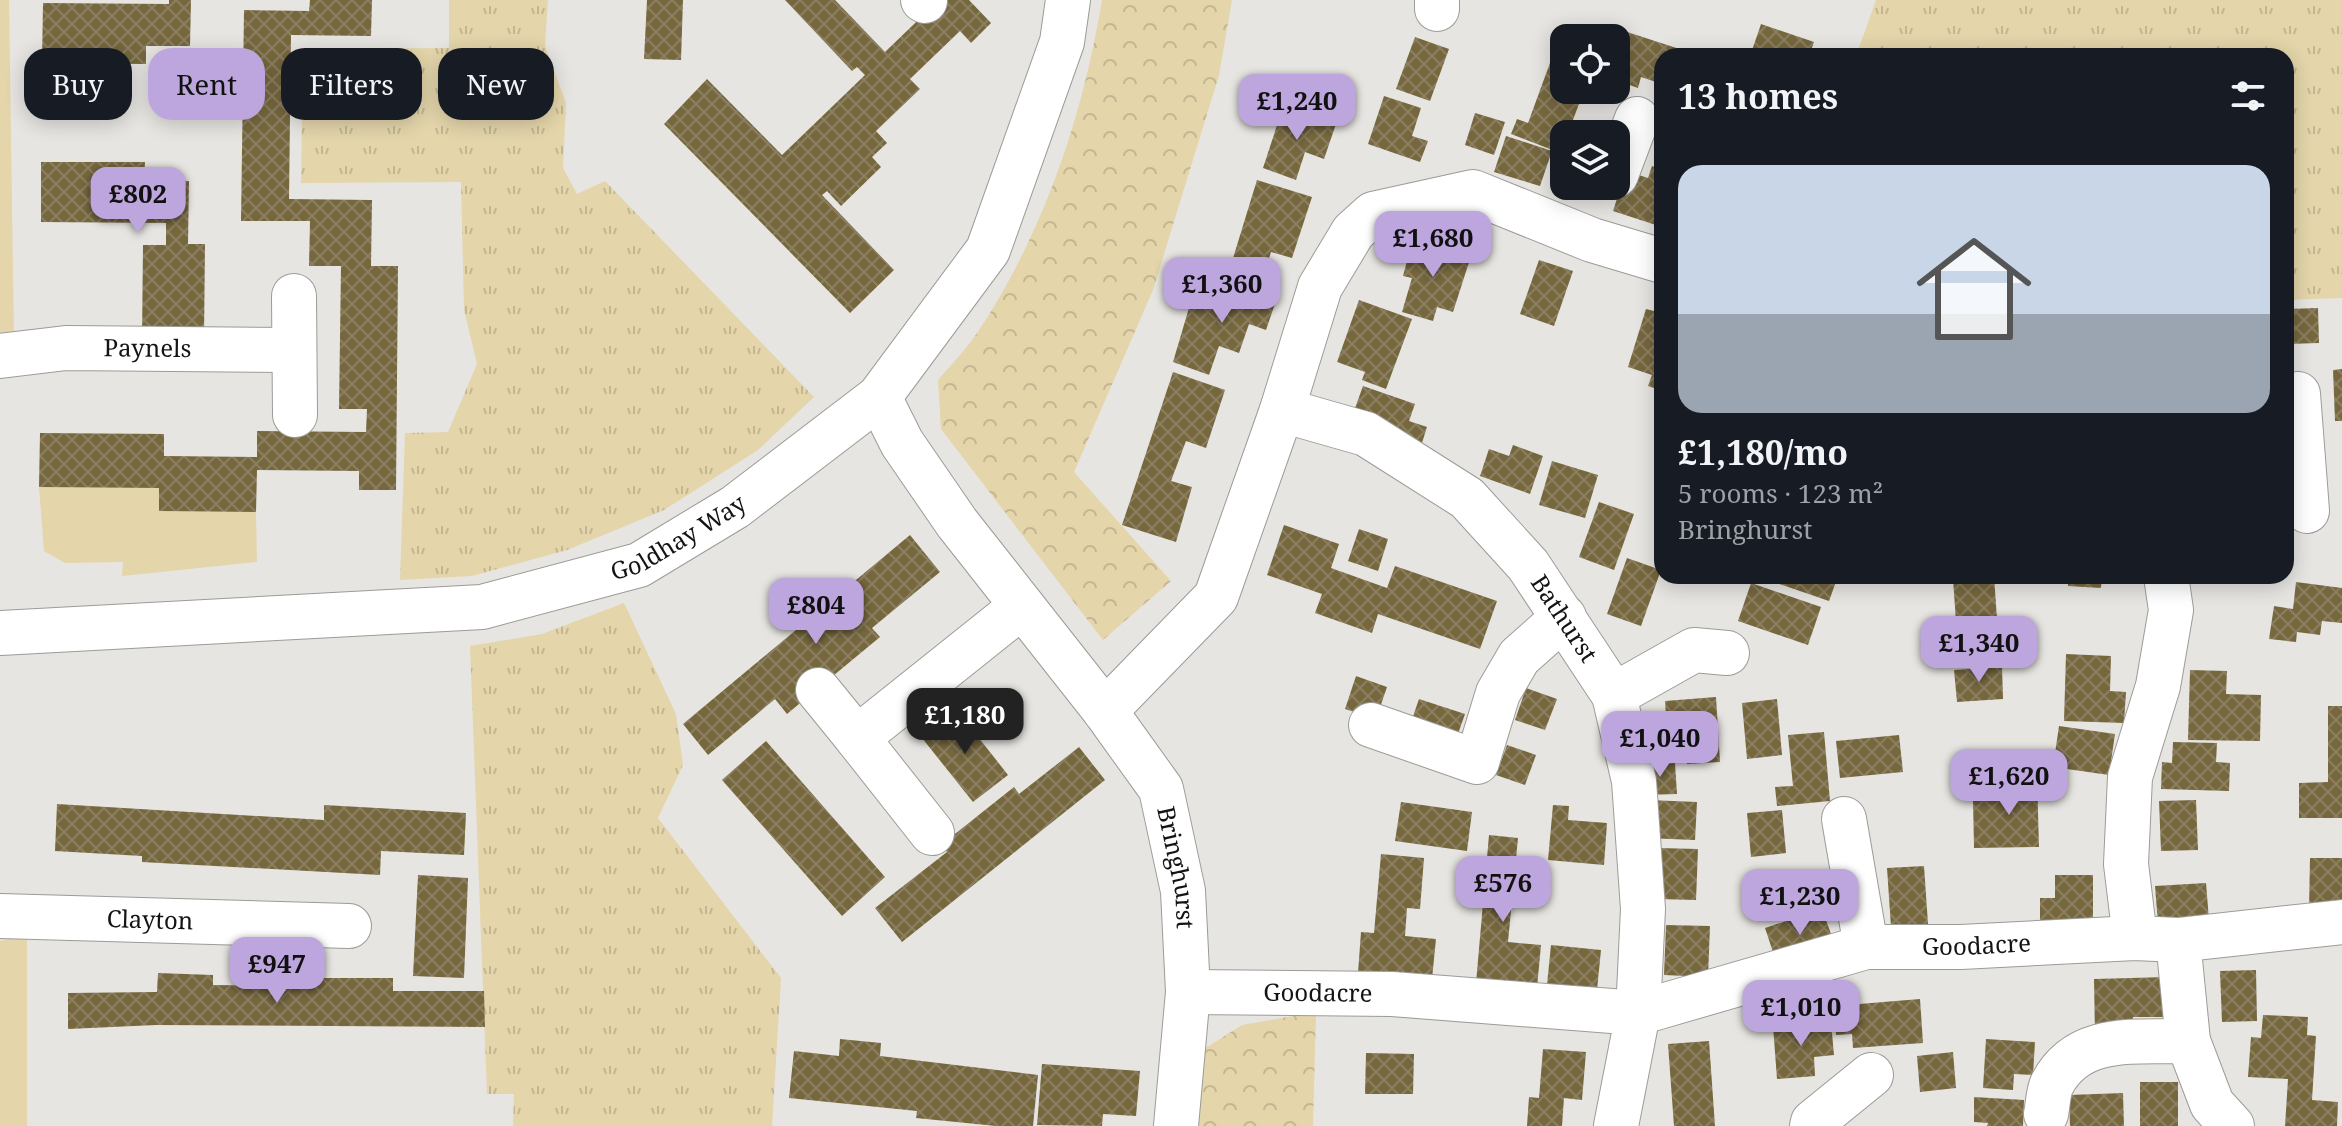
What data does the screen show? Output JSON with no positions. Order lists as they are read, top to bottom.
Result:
{
  "streets": {
    "street": [
      "Paynels",
      "Goldhay Way",
      "Bathurst",
      "Bringhurst",
      "Clayton",
      "Goodacre"
    ]
  },
  "crossings": [
    ["Goldhay Way", "Bringhurst"],
    ["Bathurst", "Goodacre"],
    ["Bringhurst", "Goodacre"]
  ],
  "page": {
    "chip": [
      "Buy",
      "Rent",
      "Filters",
      "New"
    ],
    "heading": "13 homes",
    "price": [
      "£1,240",
      "£802",
      "£1,680",
      "£1,360",
      "£804",
      "£1,340",
      "£1,180",
      "£1,040",
      "£1,620",
      "£576",
      "£1,230",
      "£947",
      "£1,010"
    ],
    "list": [
      {
        "name": "£1,180/mo",
        "note": "5 rooms · 123 m² · Bringhurst"
      }
    ]
  }
}
